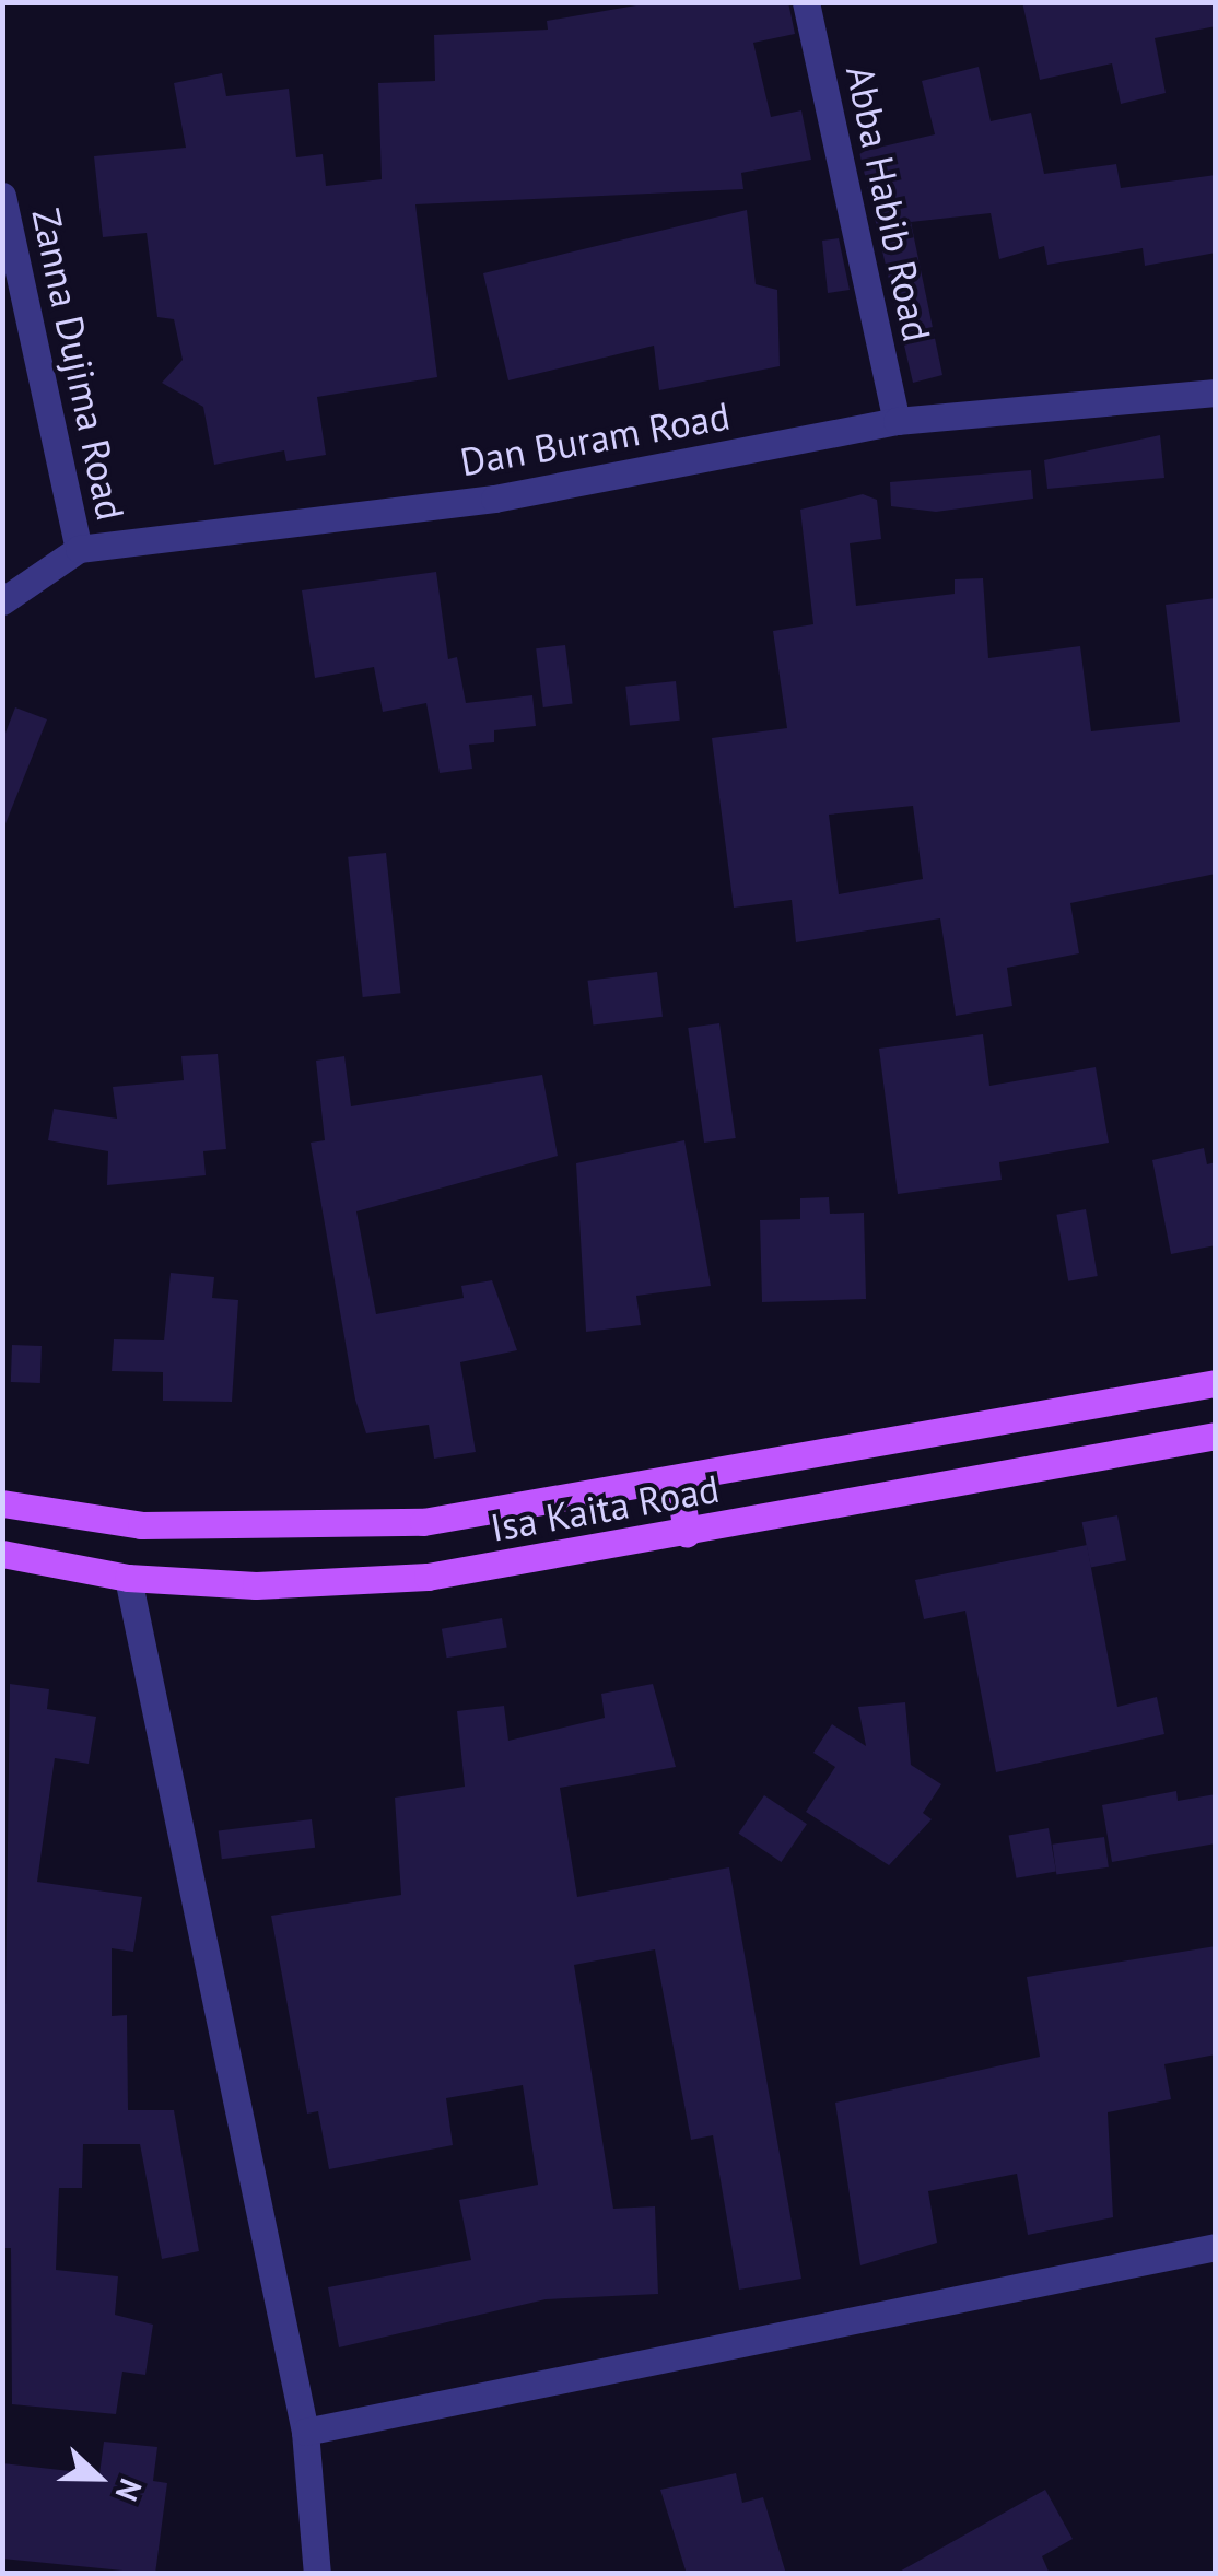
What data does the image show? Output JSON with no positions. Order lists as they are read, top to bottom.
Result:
{
  "streets": {
    "main road": ["Isa Kaita Road"],
    "street": ["Abba Habib Road", "Zanna Dujima Road", "Dan Buram Road"]
  },
  "crossings": [
    ["Abba Habib Road", "Dan Buram Road"],
    ["Zanna Dujima Road", "Dan Buram Road"]
  ],
  "north": "right"
}
